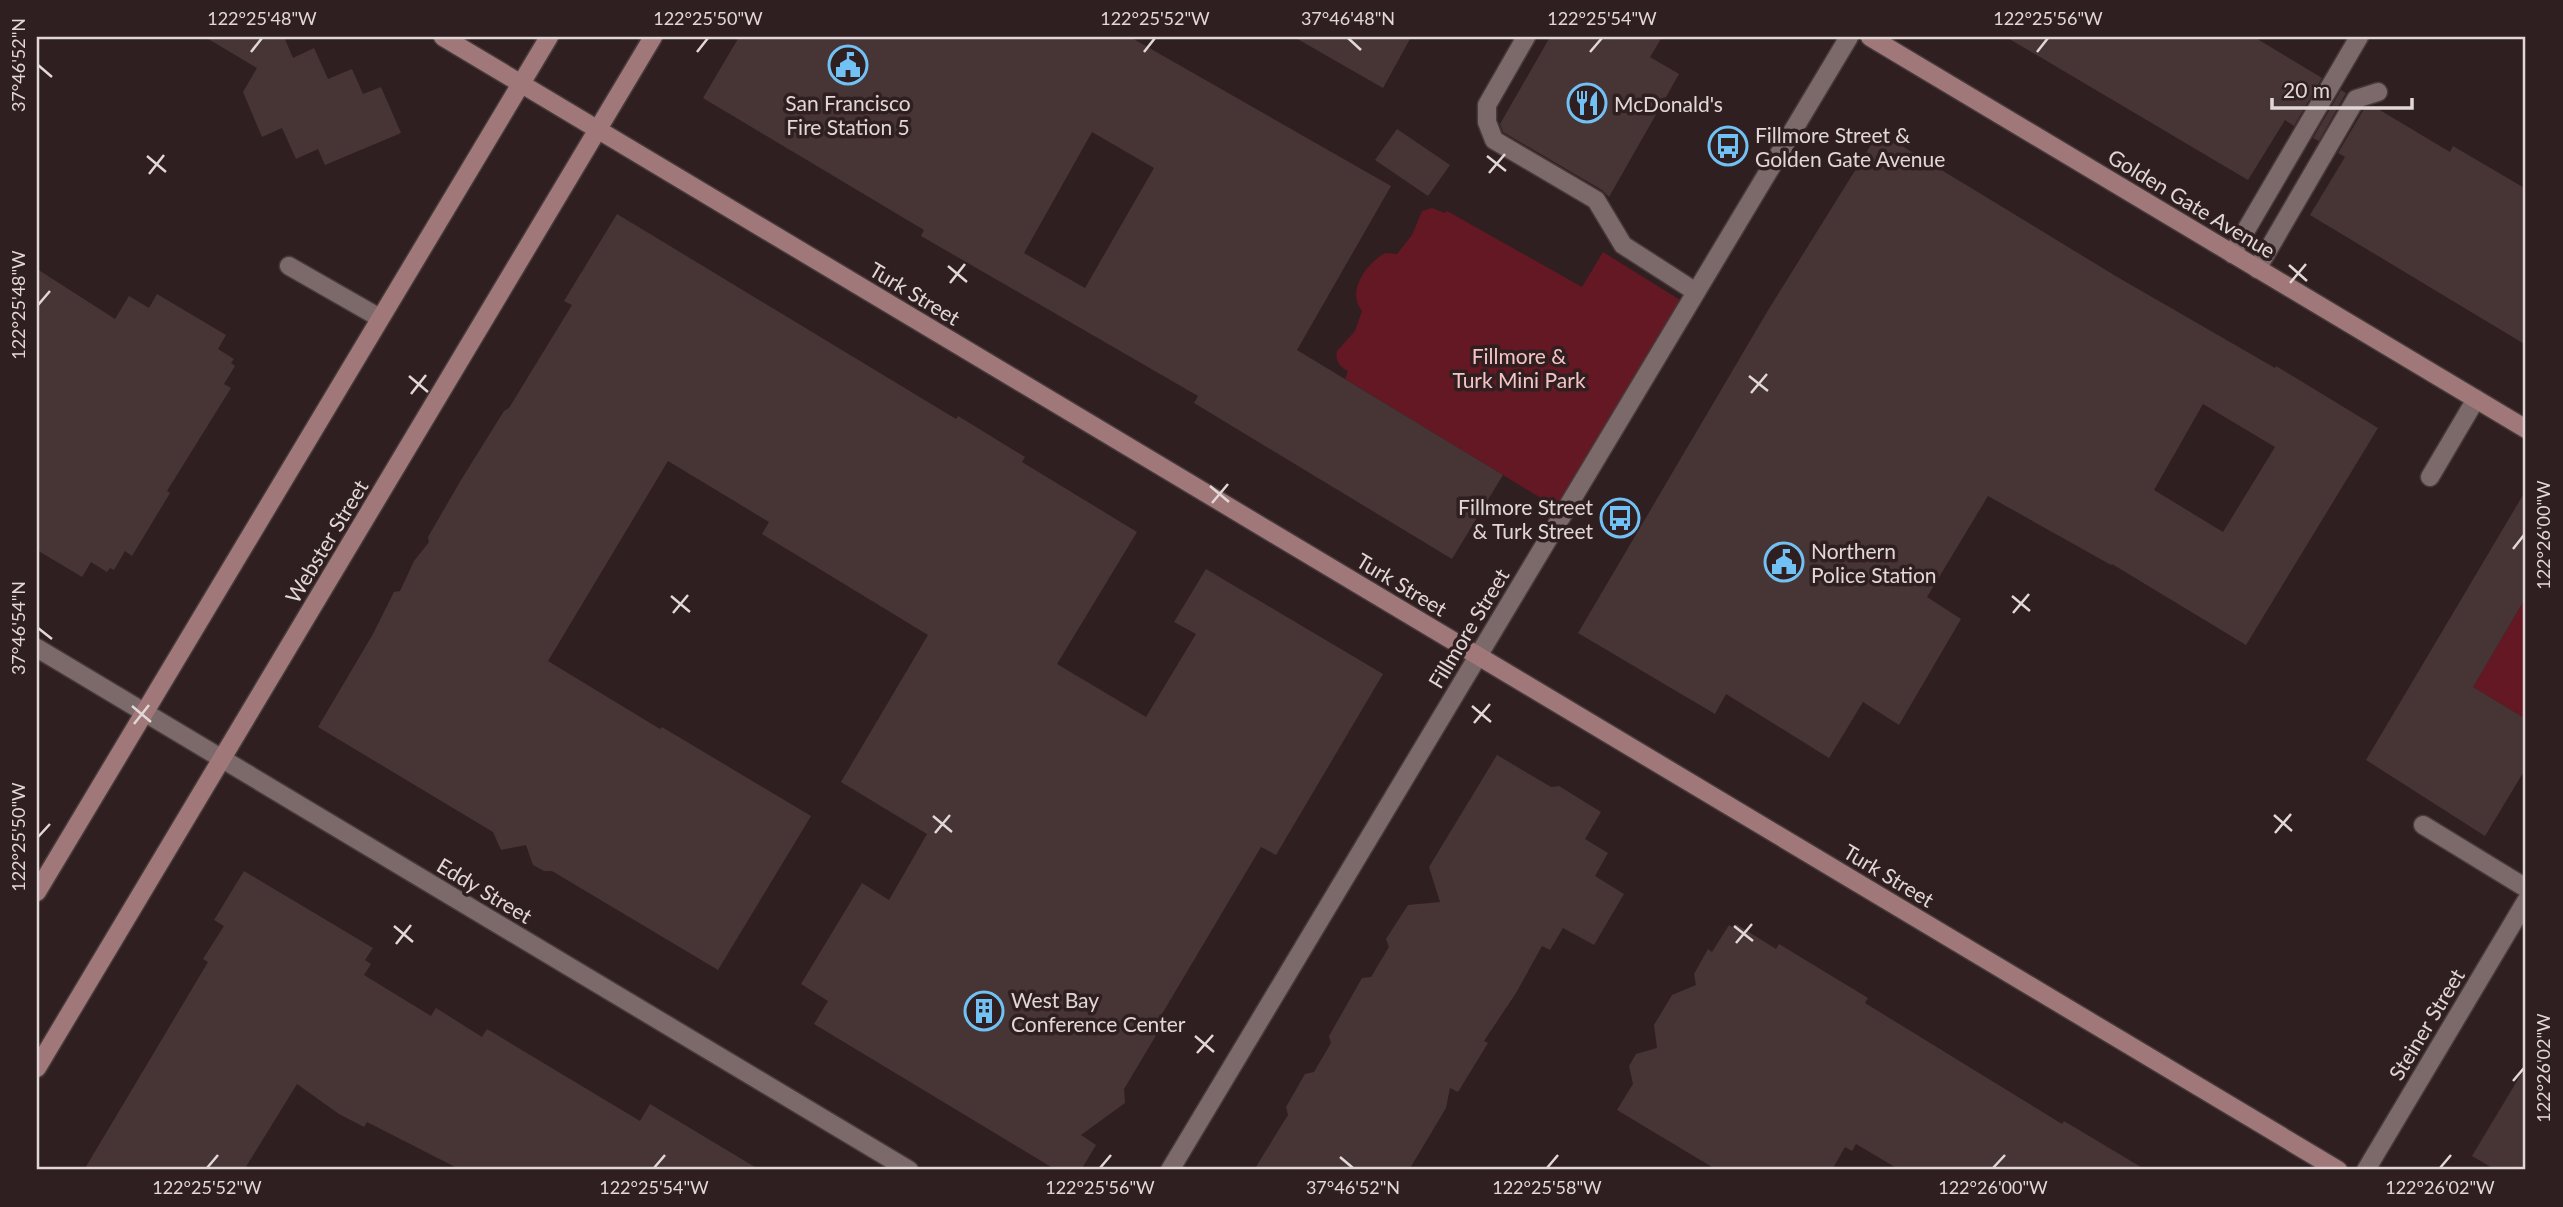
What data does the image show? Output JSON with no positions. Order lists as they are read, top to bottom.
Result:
{
  "streets": {
    "main road": ["Golden Gate Avenue", "Turk Street", "Webster Street"],
    "street": ["Fillmore Street", "Eddy Street", "Steiner Street"]
  },
  "crossings": [
    ["Turk Street", "Webster Street"],
    ["Turk Street", "Fillmore Street"],
    ["Webster Street", "Eddy Street"]
  ],
  "parks": ["Fillmore & Turk Mini Park"],
  "places": {
    "public building": ["San Francisco Fire Station 5", "Northern Police Station"],
    "restaurant": ["McDonald's"],
    "bus stop": ["Fillmore Street & Golden Gate Avenue", "Fillmore Street & Turk Street"],
    "building": ["West Bay Conference Center"]
  },
  "scale_bar": "20 m",
  "coordinates": [
    "122°25'48\"W",
    "122°25'50\"W",
    "122°25'52\"W",
    "37°46'48\"N",
    "122°25'54\"W",
    "122°25'56\"W",
    "37°46'52\"N",
    "122°26'00\"W",
    "37°46'54\"N",
    "122°26'02\"W",
    "122°25'58\"W"
  ]
}
